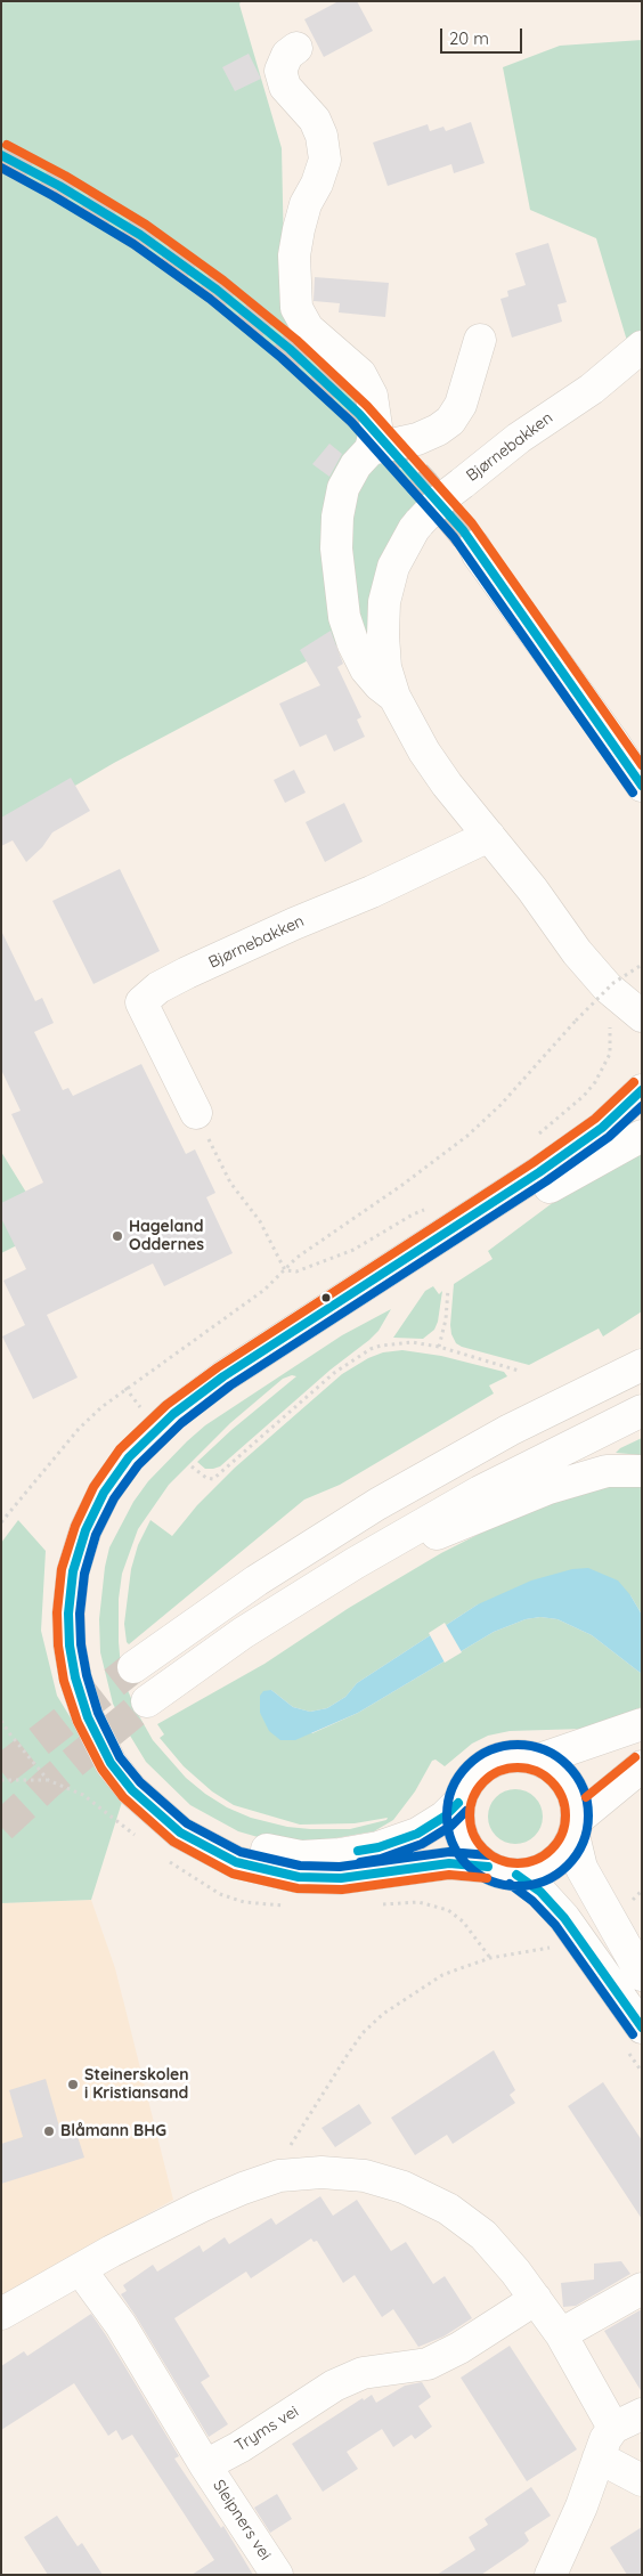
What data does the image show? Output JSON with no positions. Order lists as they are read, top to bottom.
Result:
{
  "streets": {
    "main road": ["Bjørnebakken", "Tryms vei", "Sleipners vei"]
  },
  "crossings": [
    ["Tryms vei", "Sleipners vei"]
  ],
  "places": ["Hageland Oddernes", "Steinerskolen i Kristiansand", "Blåmann BHG"],
  "scale_bar": "20 m"
}
